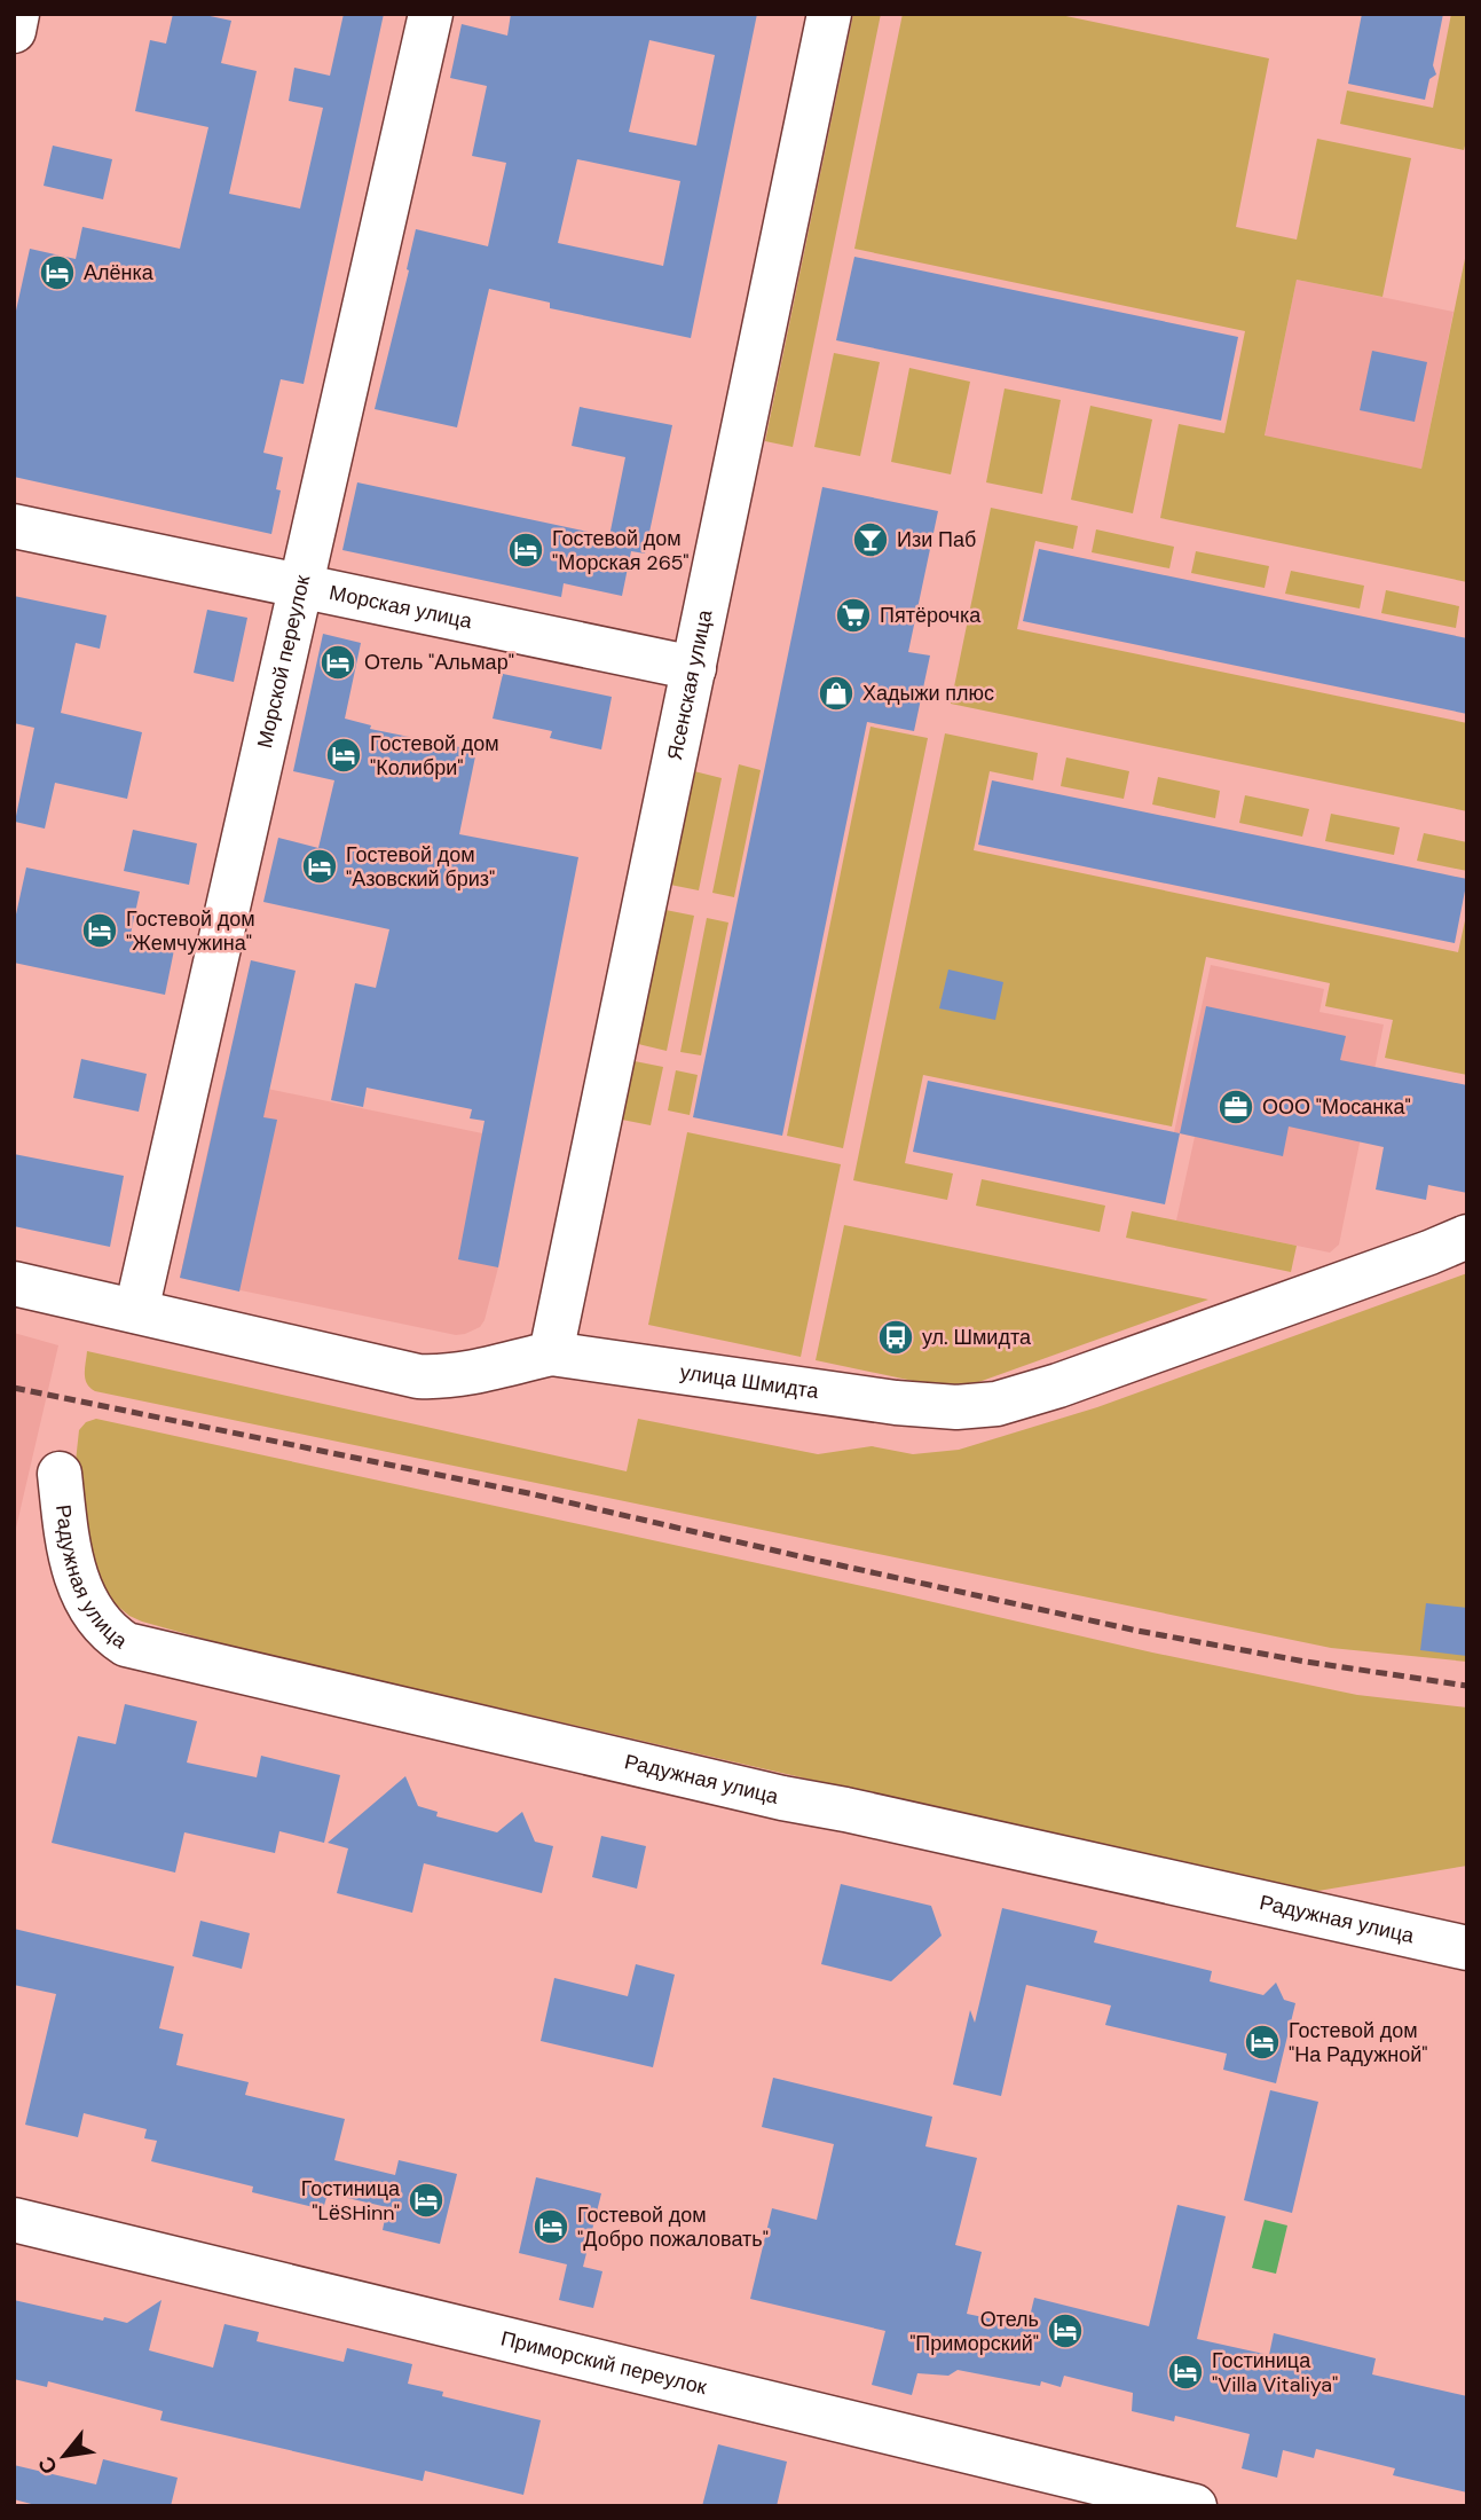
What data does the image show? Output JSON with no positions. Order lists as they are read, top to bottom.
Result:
{
  "streets": {
    "street": [
      "Морская улица",
      "Морской переулок",
      "Ясенская улица",
      "улица Шмидта",
      "Радужная улица",
      "Приморский переулок"
    ]
  },
  "crossings": [
    ["Морская улица", "Морской переулок"],
    ["Морская улица", "Ясенская улица"],
    ["Морской переулок", "улица Шмидта"],
    ["Ясенская улица", "улица Шмидта"]
  ],
  "places": {
    "hotel": [
      "Алёнка",
      "Гостевой дом \"Морская 265\"",
      "Отель \"Альмар\"",
      "Гостевой дом \"Колибри\"",
      "Гостевой дом \"Азовский бриз\"",
      "Гостевой дом \"Жемчужина\"",
      "Гостевой дом \"На Радужной\"",
      "Гостиница \"LёSHinn\"",
      "Гостевой дом \"Добро пожаловать\"",
      "Отель \"Приморский\"",
      "Гостиница \"Villa Vitaliya\""
    ],
    "bar": ["Изи Паб"],
    "supermarket": ["Пятёрочка"],
    "shop": ["Хадыжи плюс"],
    "office": ["ООО \"Мосанка\""],
    "bus stop": ["ул. Шмидта"]
  },
  "north": "bottom left"
}
